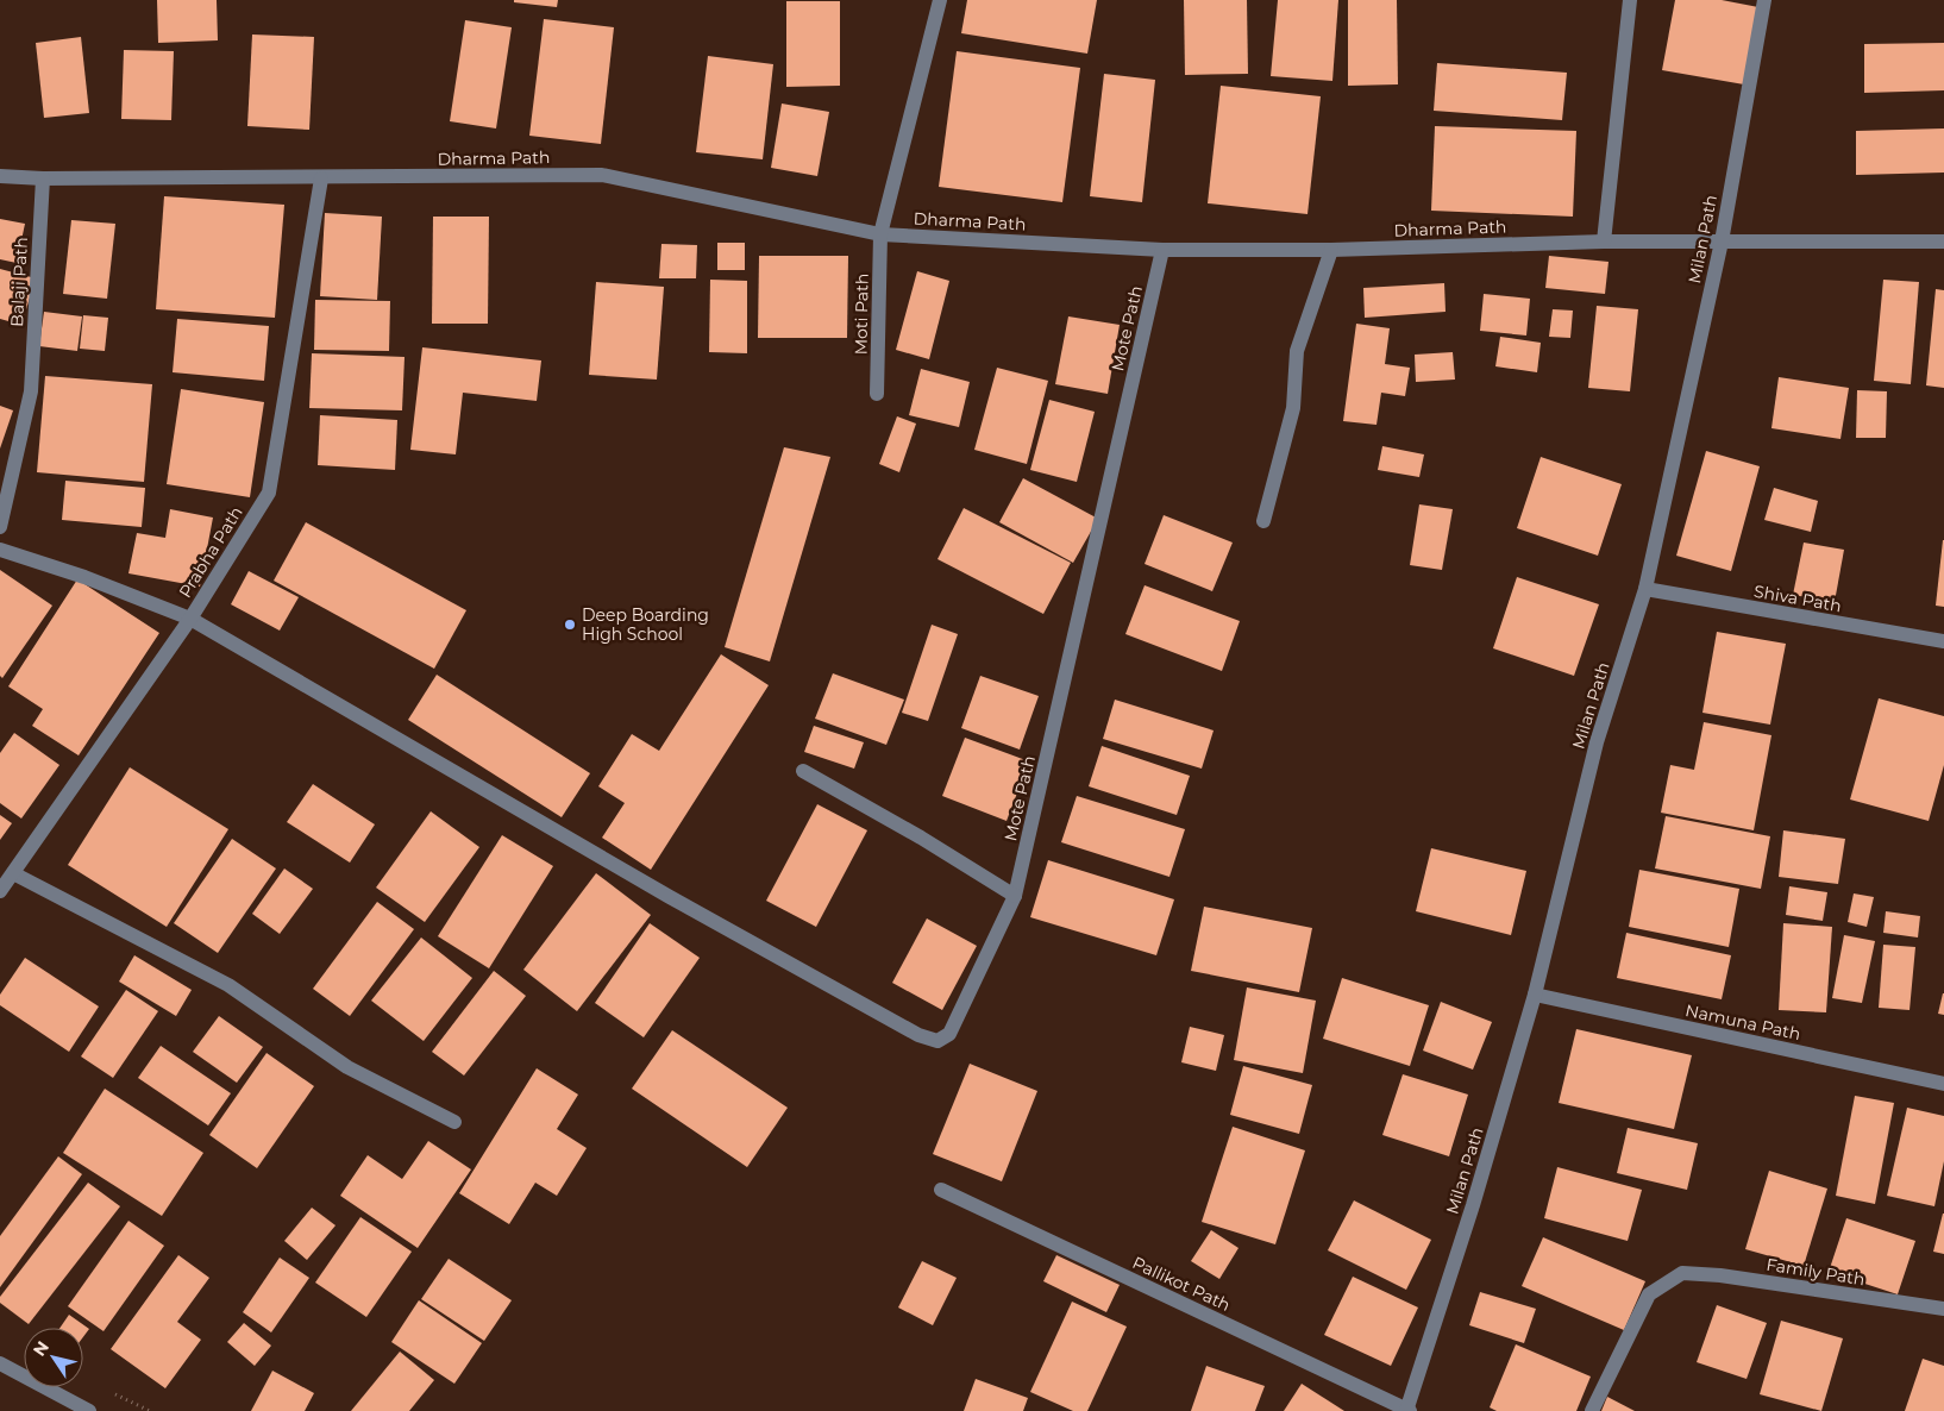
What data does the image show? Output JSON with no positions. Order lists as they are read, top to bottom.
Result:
{
  "streets": {
    "street": [
      "Dharma Path",
      "Milan Path",
      "Balaji Path",
      "Moti Path",
      "Mote Path",
      "Prabha Path",
      "Shiva Path",
      "Namuna Path",
      "Family Path",
      "Pallikot Path"
    ]
  },
  "crossings": [
    ["Dharma Path", "Milan Path"],
    ["Dharma Path", "Balaji Path"],
    ["Dharma Path", "Moti Path"],
    ["Dharma Path", "Mote Path"],
    ["Dharma Path", "Prabha Path"],
    ["Milan Path", "Shiva Path"],
    ["Milan Path", "Namuna Path"],
    ["Milan Path", "Pallikot Path"],
    ["Mote Path", "Prabha Path"]
  ],
  "places": ["Deep Boarding High School"],
  "north": "top left"
}
